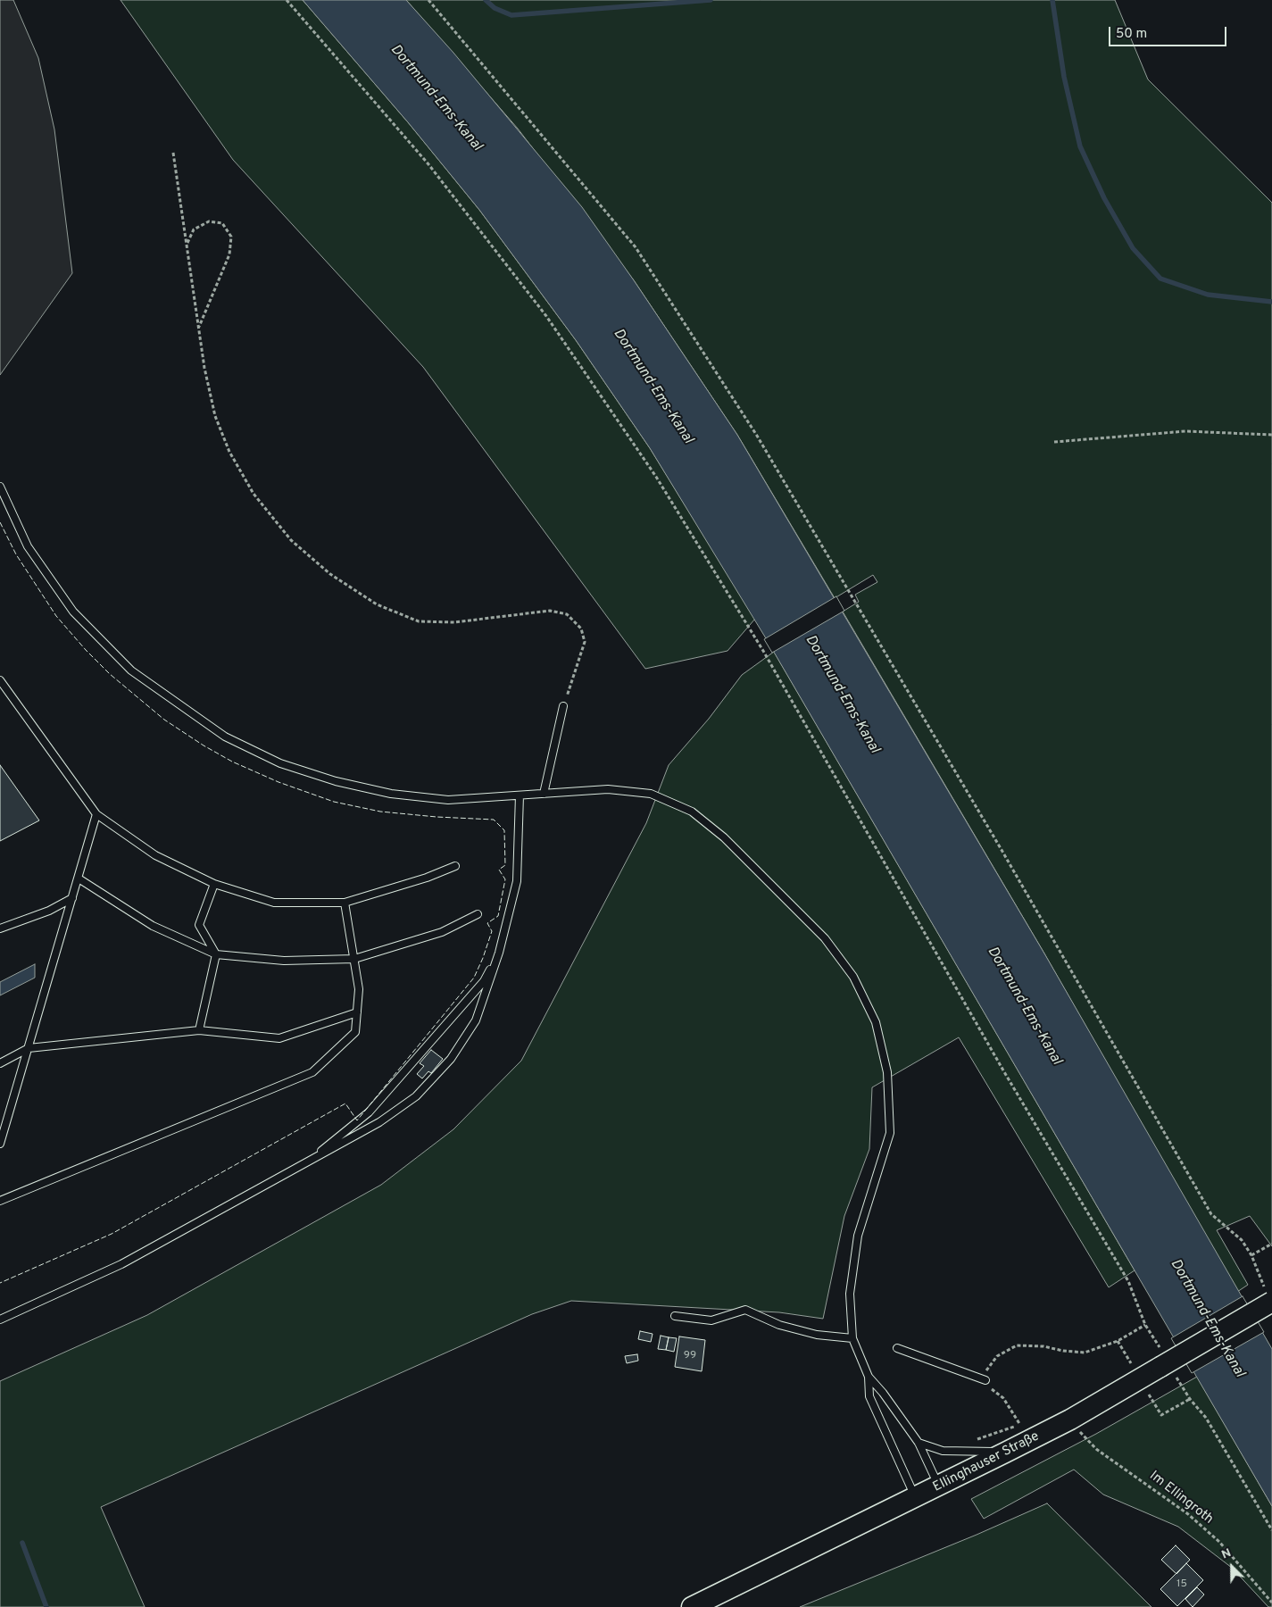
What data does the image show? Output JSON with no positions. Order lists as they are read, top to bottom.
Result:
{
  "streets": {
    "main road": ["Ellinghauser Straße"],
    "path": ["Im Ellingroth"]
  },
  "crossings": [
    ["Ellinghauser Straße", "Im Ellingroth"]
  ],
  "water": ["Dortmund-Ems-Kanal"],
  "house_numbers": ["99", "15"],
  "scale_bar": "50 m",
  "north": "top left"
}
